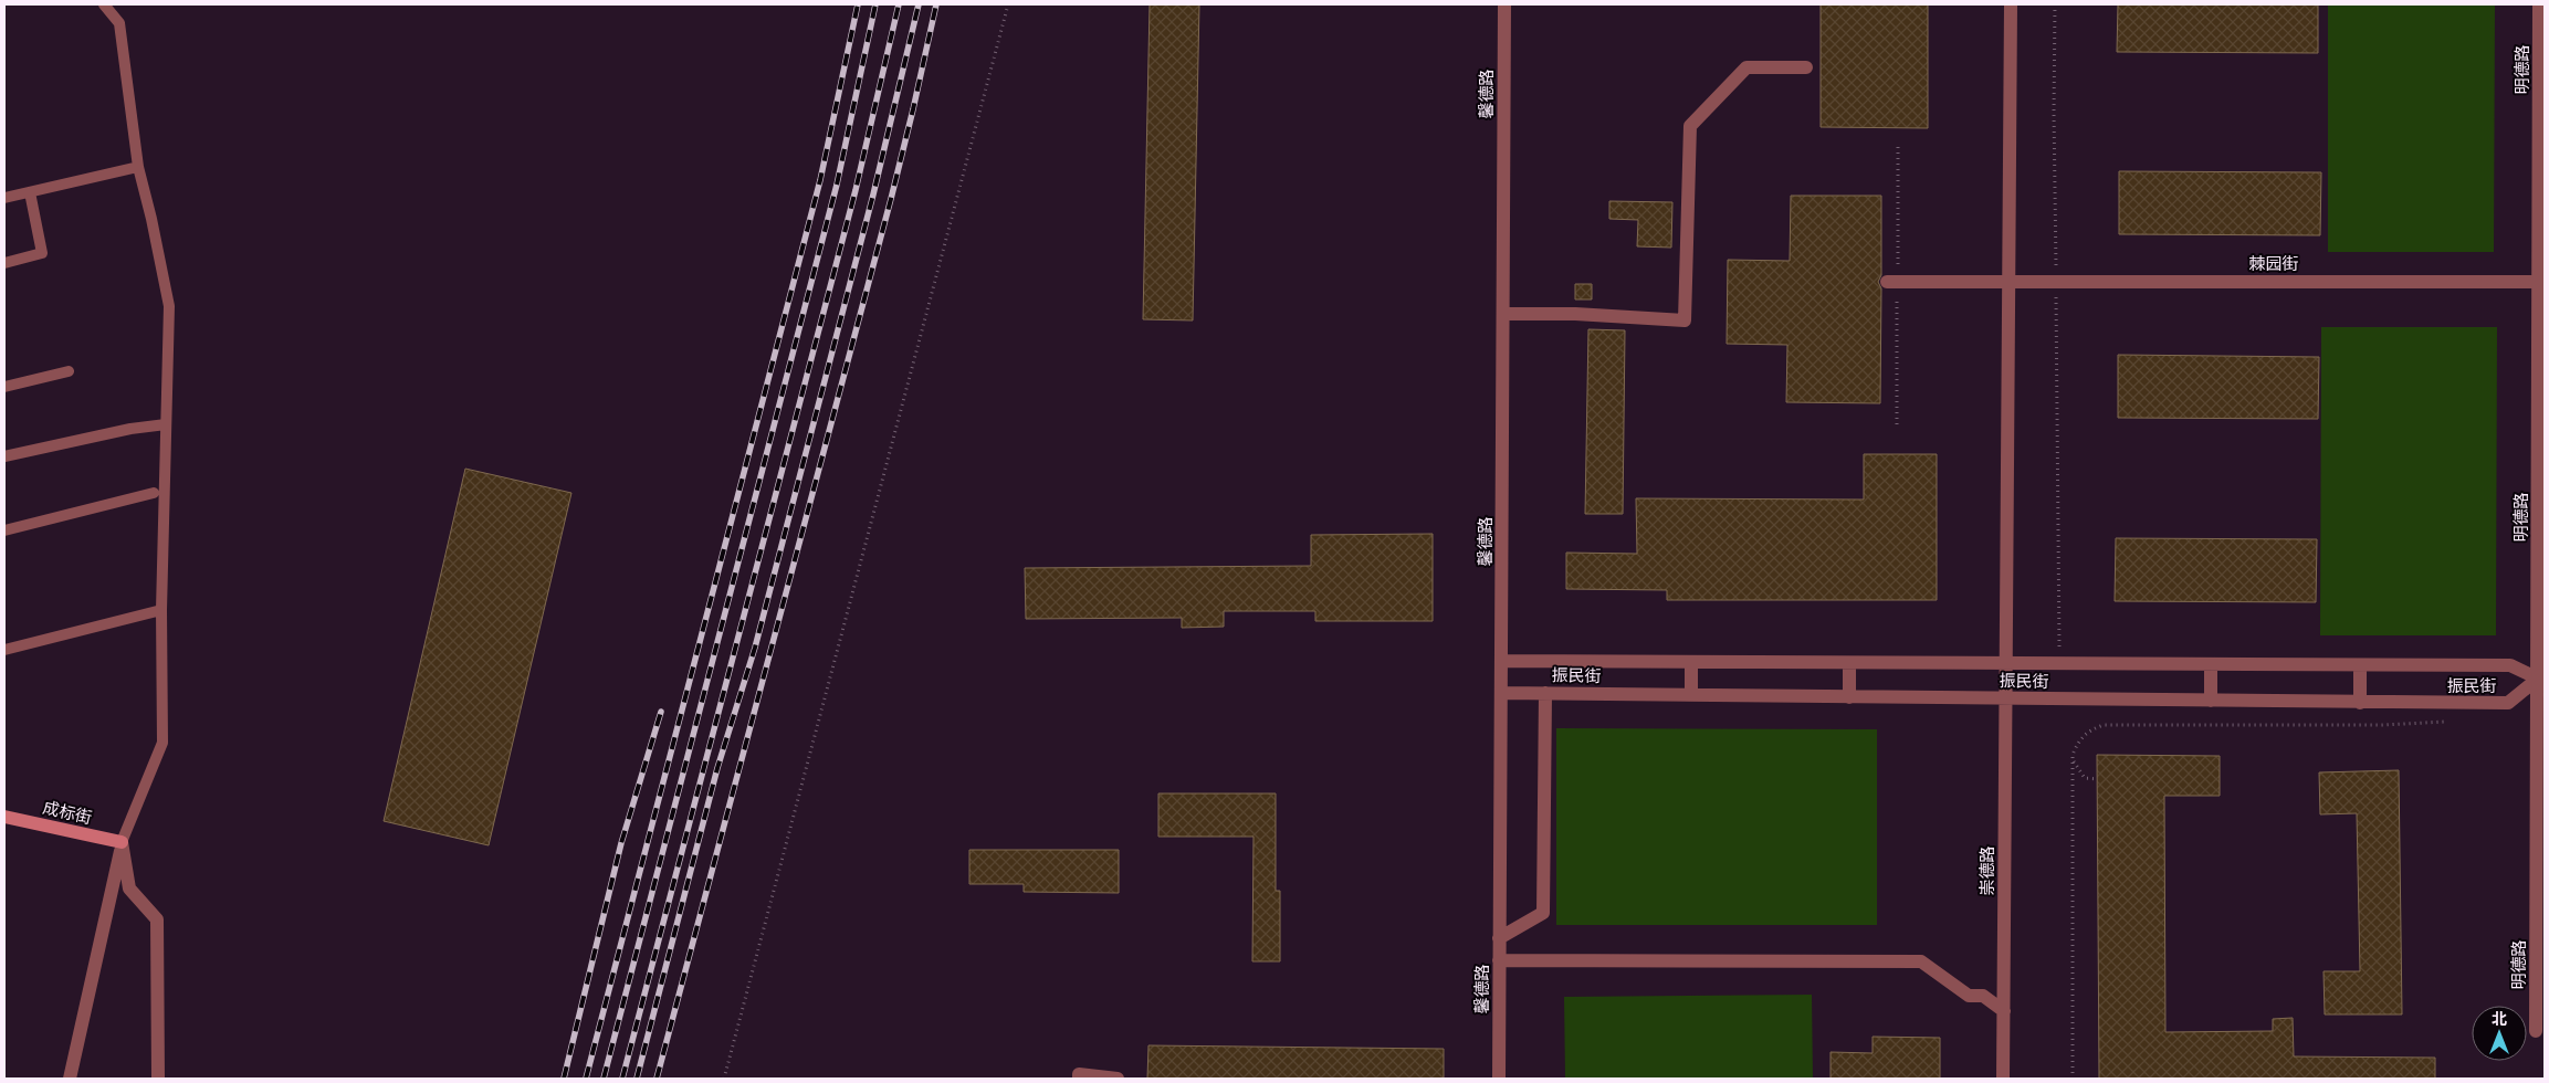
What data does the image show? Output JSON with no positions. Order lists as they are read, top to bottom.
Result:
{
  "streets": {
    "street": [
      "明德路",
      "馨德路",
      "棘园街",
      "振民街",
      "成标街",
      "崇德路"
    ]
  },
  "crossings": [
    ["明德路", "棘园街"],
    ["明德路", "振民街"],
    ["馨德路", "振民街"],
    ["棘园街", "崇德路"],
    ["振民街", "崇德路"]
  ],
  "north": "top"
}
